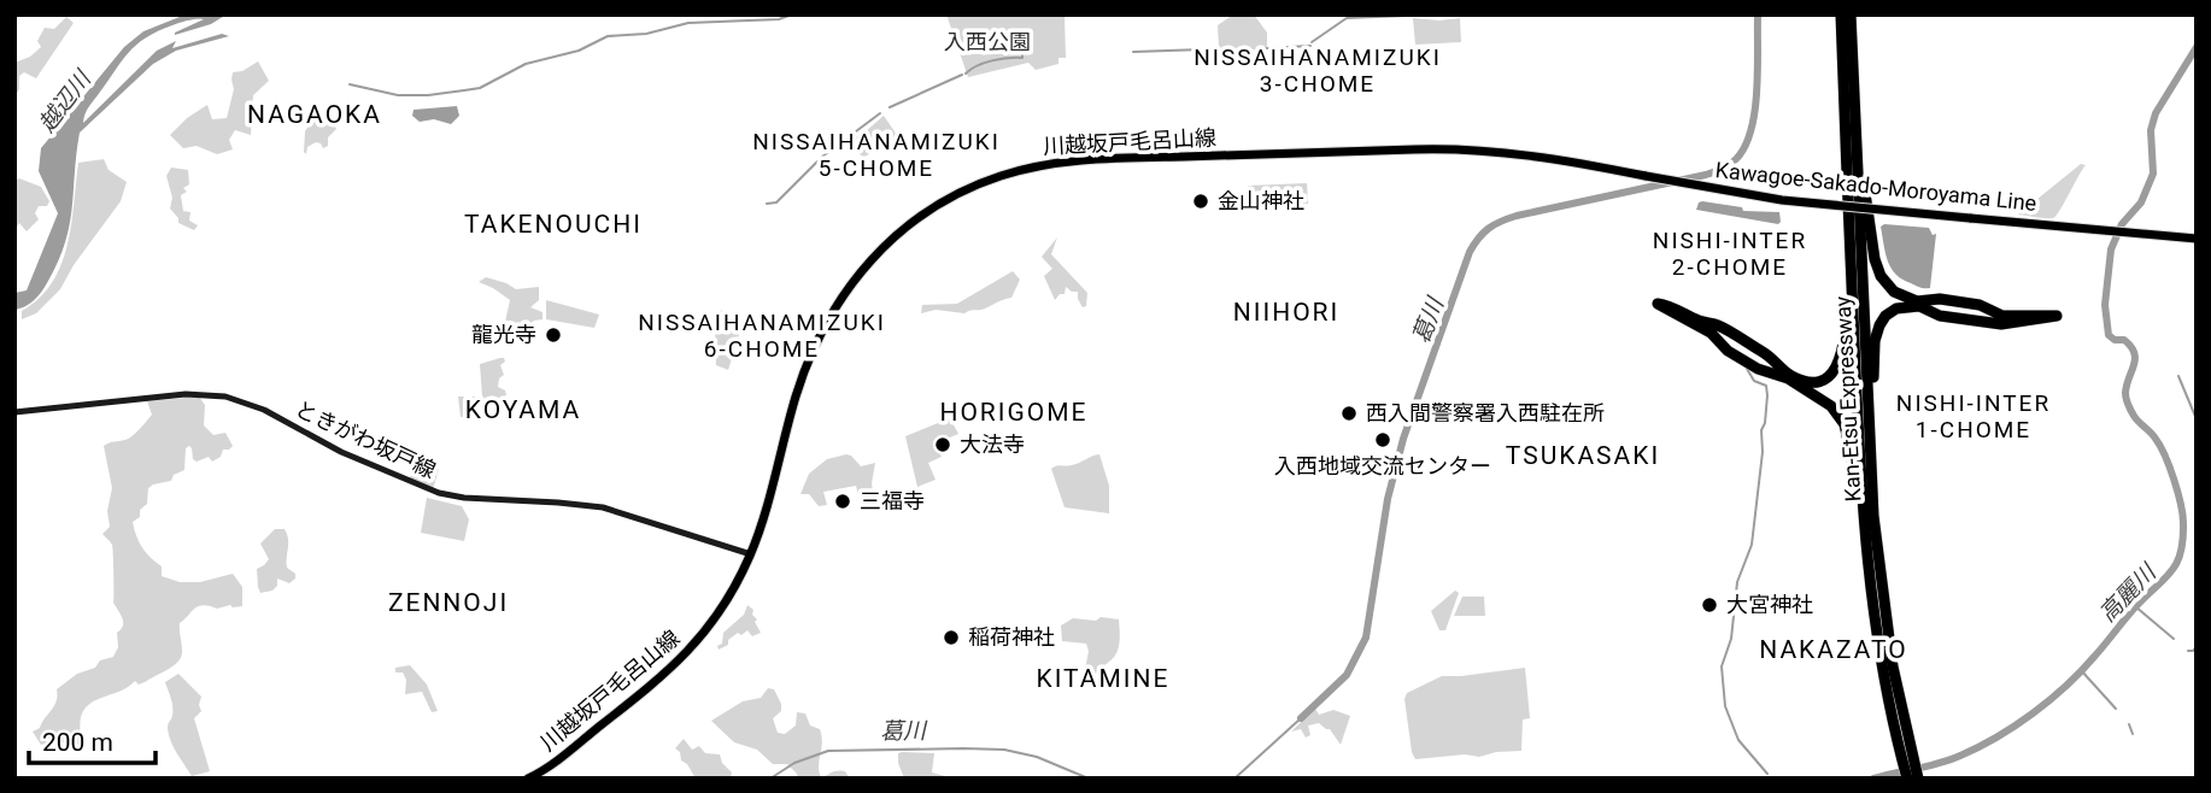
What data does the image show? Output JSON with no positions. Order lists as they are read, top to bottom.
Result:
{
  "streets": {
    "highway": ["Kan-Etsu Expressway"],
    "main road": ["川越坂戸毛呂山線", "Kawagoe-Sakado-Moroyama Line", "ときがわ坂戸線"]
  },
  "crossings": [
    ["川越坂戸毛呂山線", "Kawagoe-Sakado-Moroyama Line"],
    ["川越坂戸毛呂山線", "ときがわ坂戸線"],
    ["Kawagoe-Sakado-Moroyama Line", "ときがわ坂戸線"]
  ],
  "districts": [
    "NISSAIHANAMIZUKI 3-CHOME",
    "NAGAOKA",
    "NISSAIHANAMIZUKI 5-CHOME",
    "TAKENOUCHI",
    "NISHI-INTER 2-CHOME",
    "NIIHORI",
    "NISSAIHANAMIZUKI 6-CHOME",
    "NISHI-INTER 1-CHOME",
    "KOYAMA",
    "HORIGOME",
    "TSUKASAKI",
    "ZENNOJI",
    "NAKAZATO",
    "KITAMINE"
  ],
  "water": ["越辺川", "葛川", "高麗川"],
  "parks": ["入西公園"],
  "places": [
    "金山神社",
    "龍光寺",
    "西入間警察署入西駐在所",
    "入西地域交流センター",
    "大法寺",
    "三福寺",
    "大宮神社",
    "稲荷神社"
  ],
  "scale_bar": "200 m"
}
